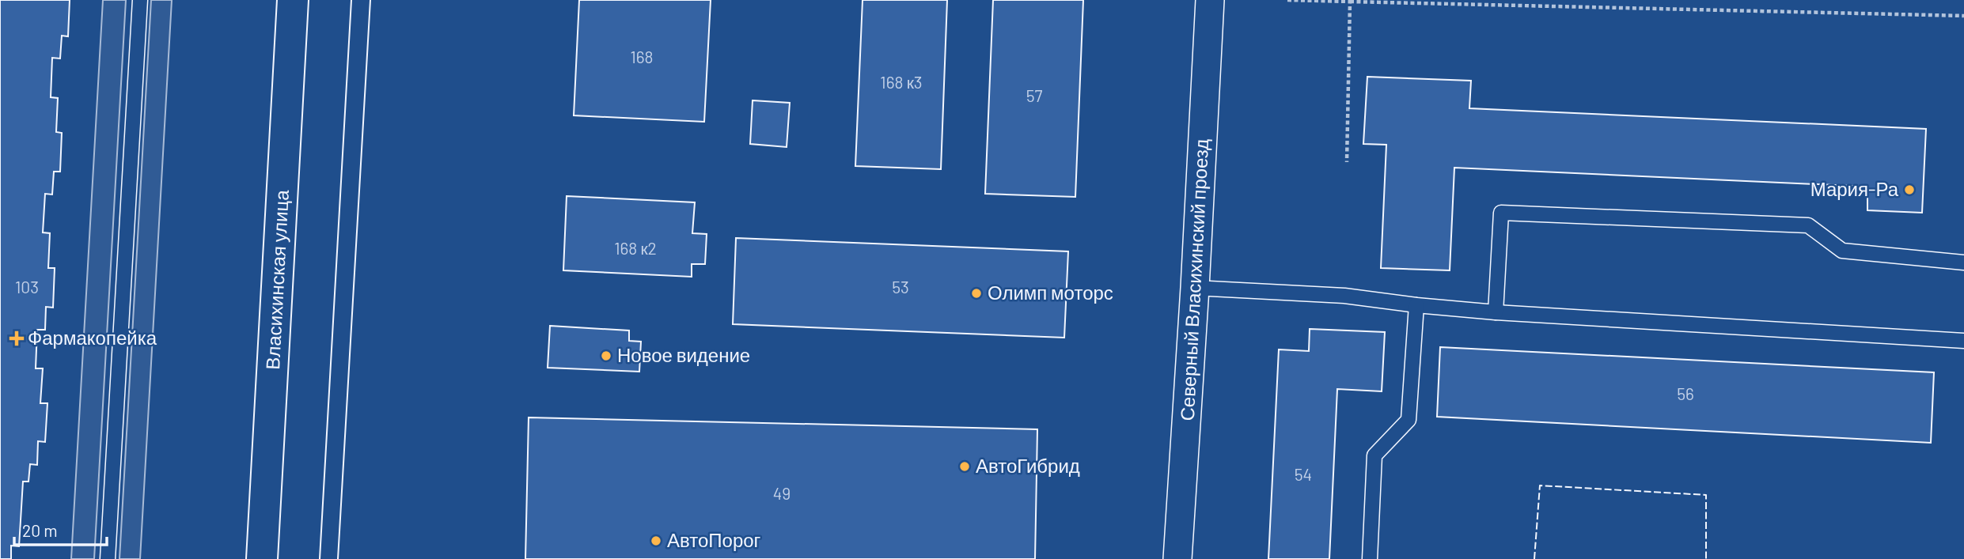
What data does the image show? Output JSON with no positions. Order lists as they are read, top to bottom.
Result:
{
  "streets": {
    "highway": ["Власихинская улица"],
    "street": ["Северный Власихинский проезд"]
  },
  "places": {
    "other": [
      "Мария-Ра",
      "Олимп моторс",
      "Новое видение",
      "АвтоГибрид",
      "АвтоПорог"
    ],
    "health": ["Фармакопейка"]
  },
  "house_numbers": [
    "168",
    "168 к3",
    "57",
    "168 к2",
    "103",
    "53",
    "56",
    "54",
    "49"
  ],
  "scale_bar": "20 m"
}
